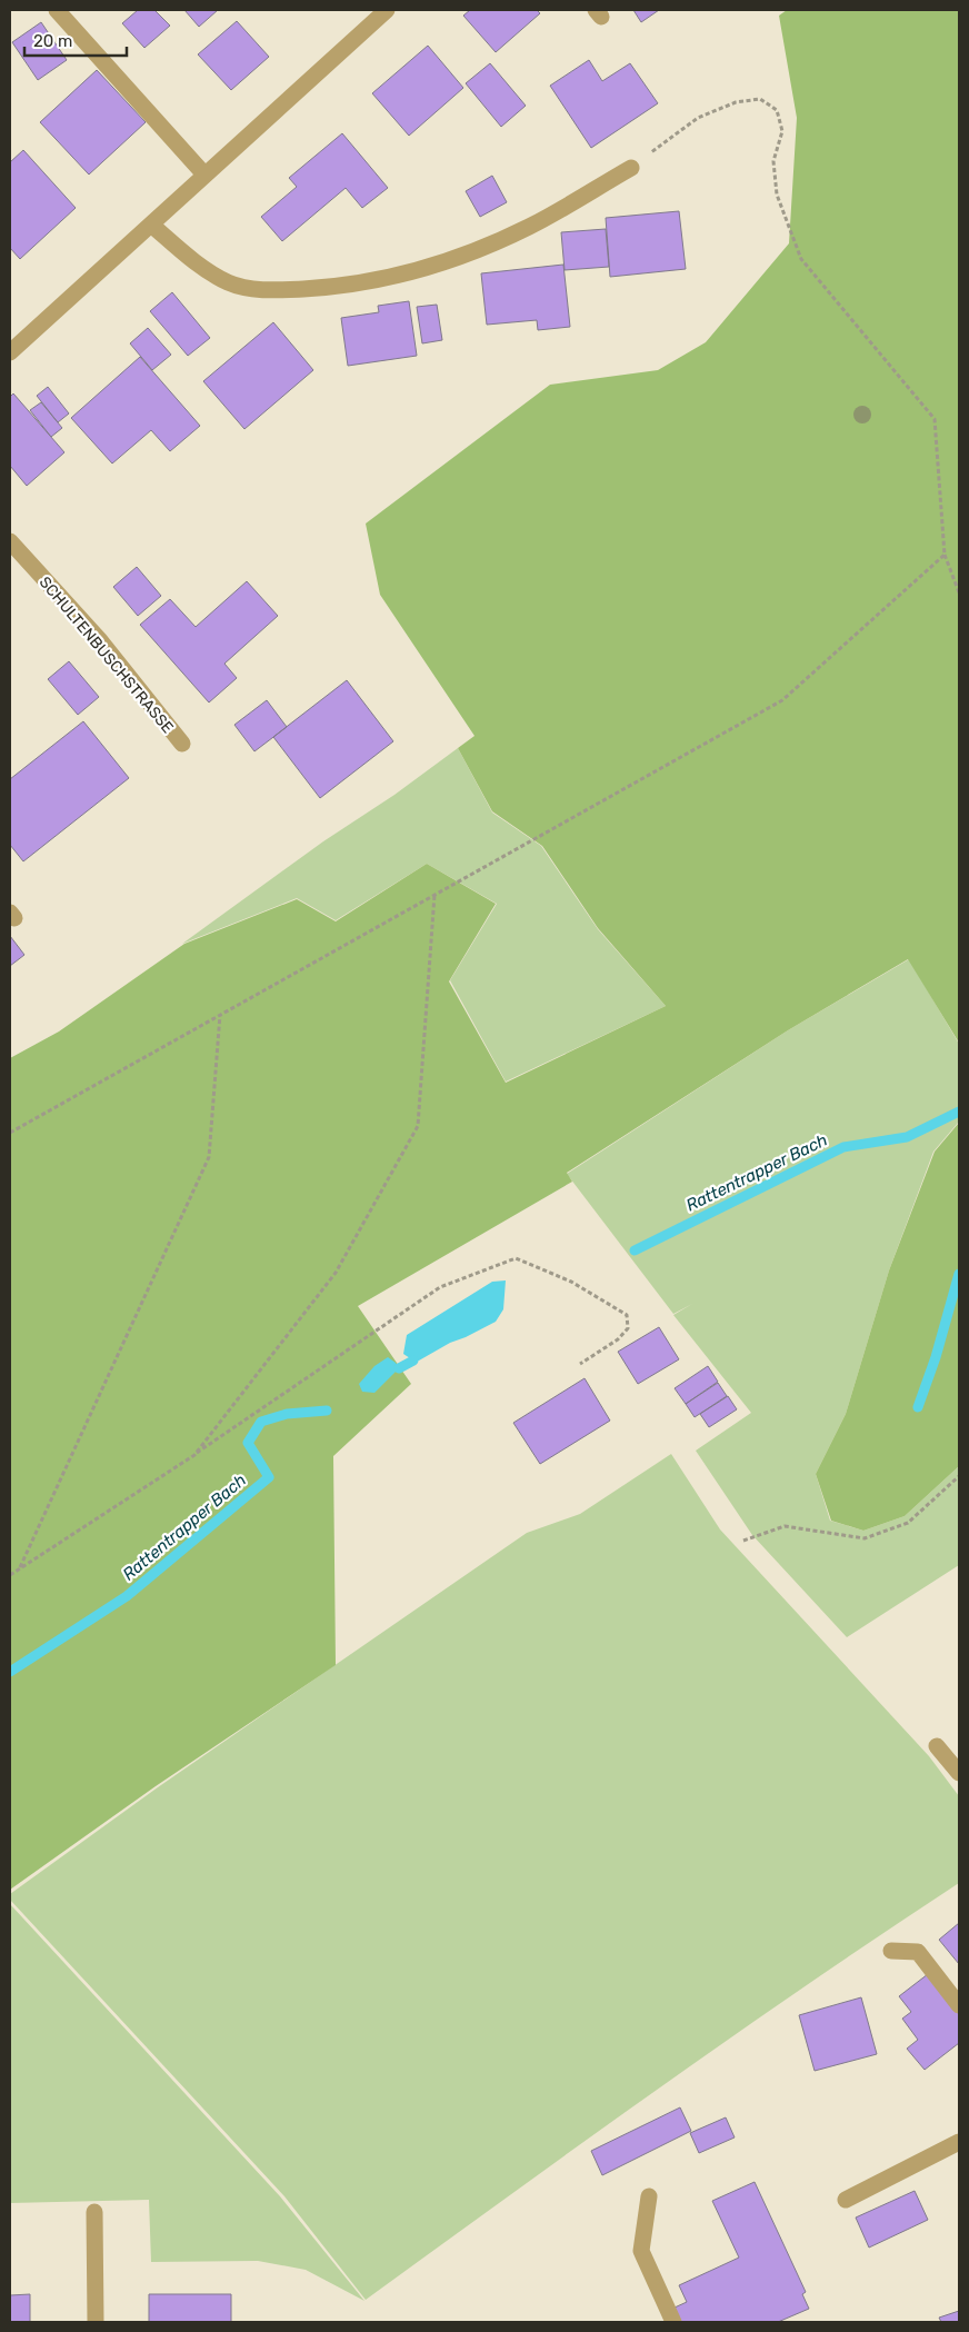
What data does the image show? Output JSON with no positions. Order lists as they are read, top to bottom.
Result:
{
  "streets": {
    "street": ["SCHULTENBUSCHSTRASSE"]
  },
  "water": ["Rattentrapper Bach"],
  "scale_bar": "20 m"
}
